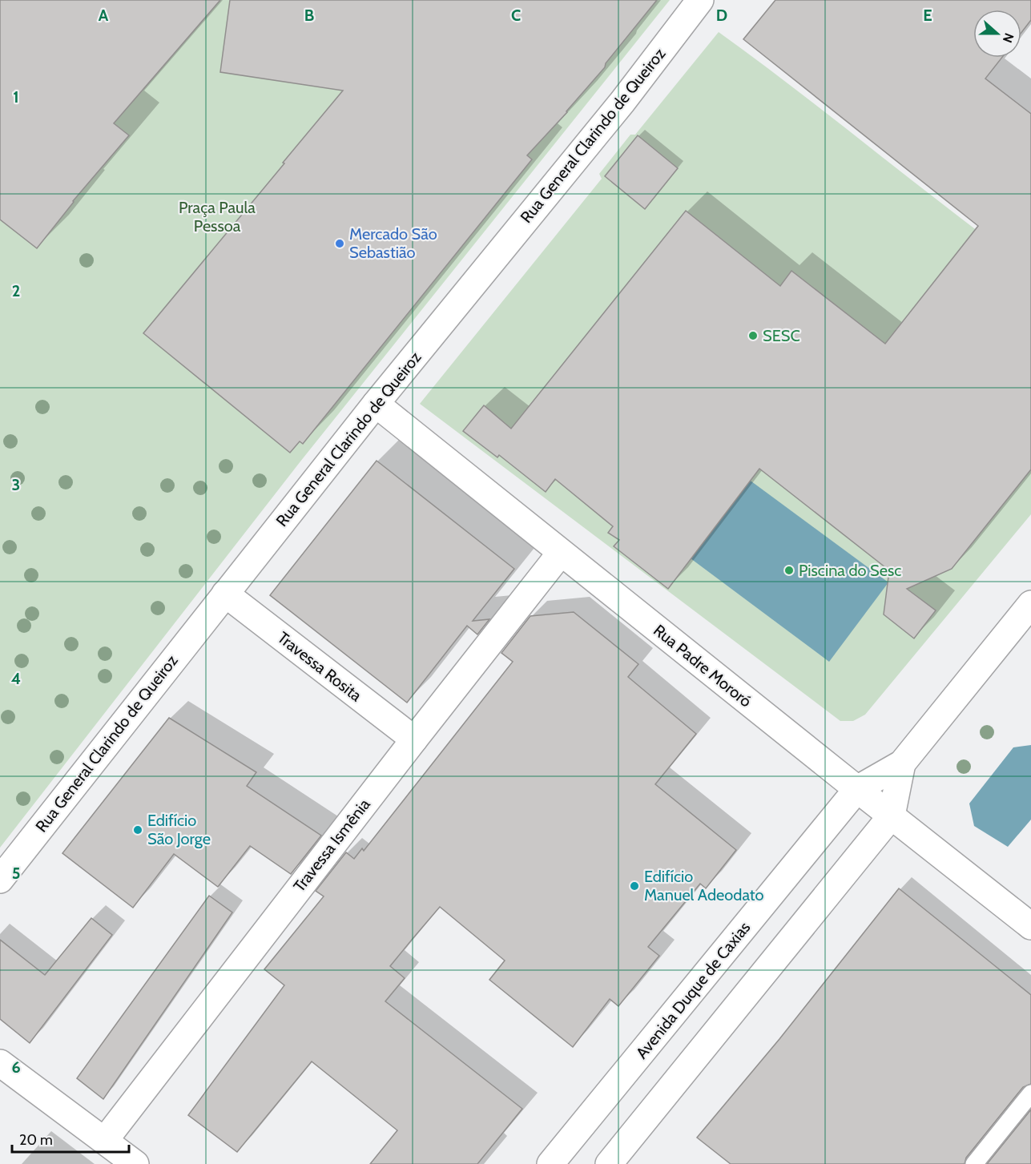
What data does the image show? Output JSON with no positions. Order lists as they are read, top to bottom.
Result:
{
  "streets": {
    "street": [
      "Rua General Clarindo de Queiroz",
      "Rua Padre Mororó",
      "Travessa Rosita",
      "Travessa Ismênia",
      "Avenida Duque de Caxias"
    ]
  },
  "crossings": [
    ["Rua General Clarindo de Queiroz", "Rua Padre Mororó"],
    ["Rua General Clarindo de Queiroz", "Travessa Rosita"],
    ["Rua Padre Mororó", "Travessa Ismênia"],
    ["Rua Padre Mororó", "Avenida Duque de Caxias"],
    ["Travessa Rosita", "Travessa Ismênia"]
  ],
  "parks": ["Praça Paula Pessoa"],
  "places": [
    "Mercado São Sebastião",
    "SESC",
    "Piscina do Sesc",
    "Edifício São Jorge",
    "Edifício Manuel Adeodato"
  ],
  "scale_bar": "20 m",
  "north": "right",
  "grid": {
    "columns": [
      "A",
      "B",
      "C",
      "D",
      "E"
    ],
    "rows": [
      "1",
      "2",
      "3",
      "4",
      "5",
      "6"
    ]
  }
}
